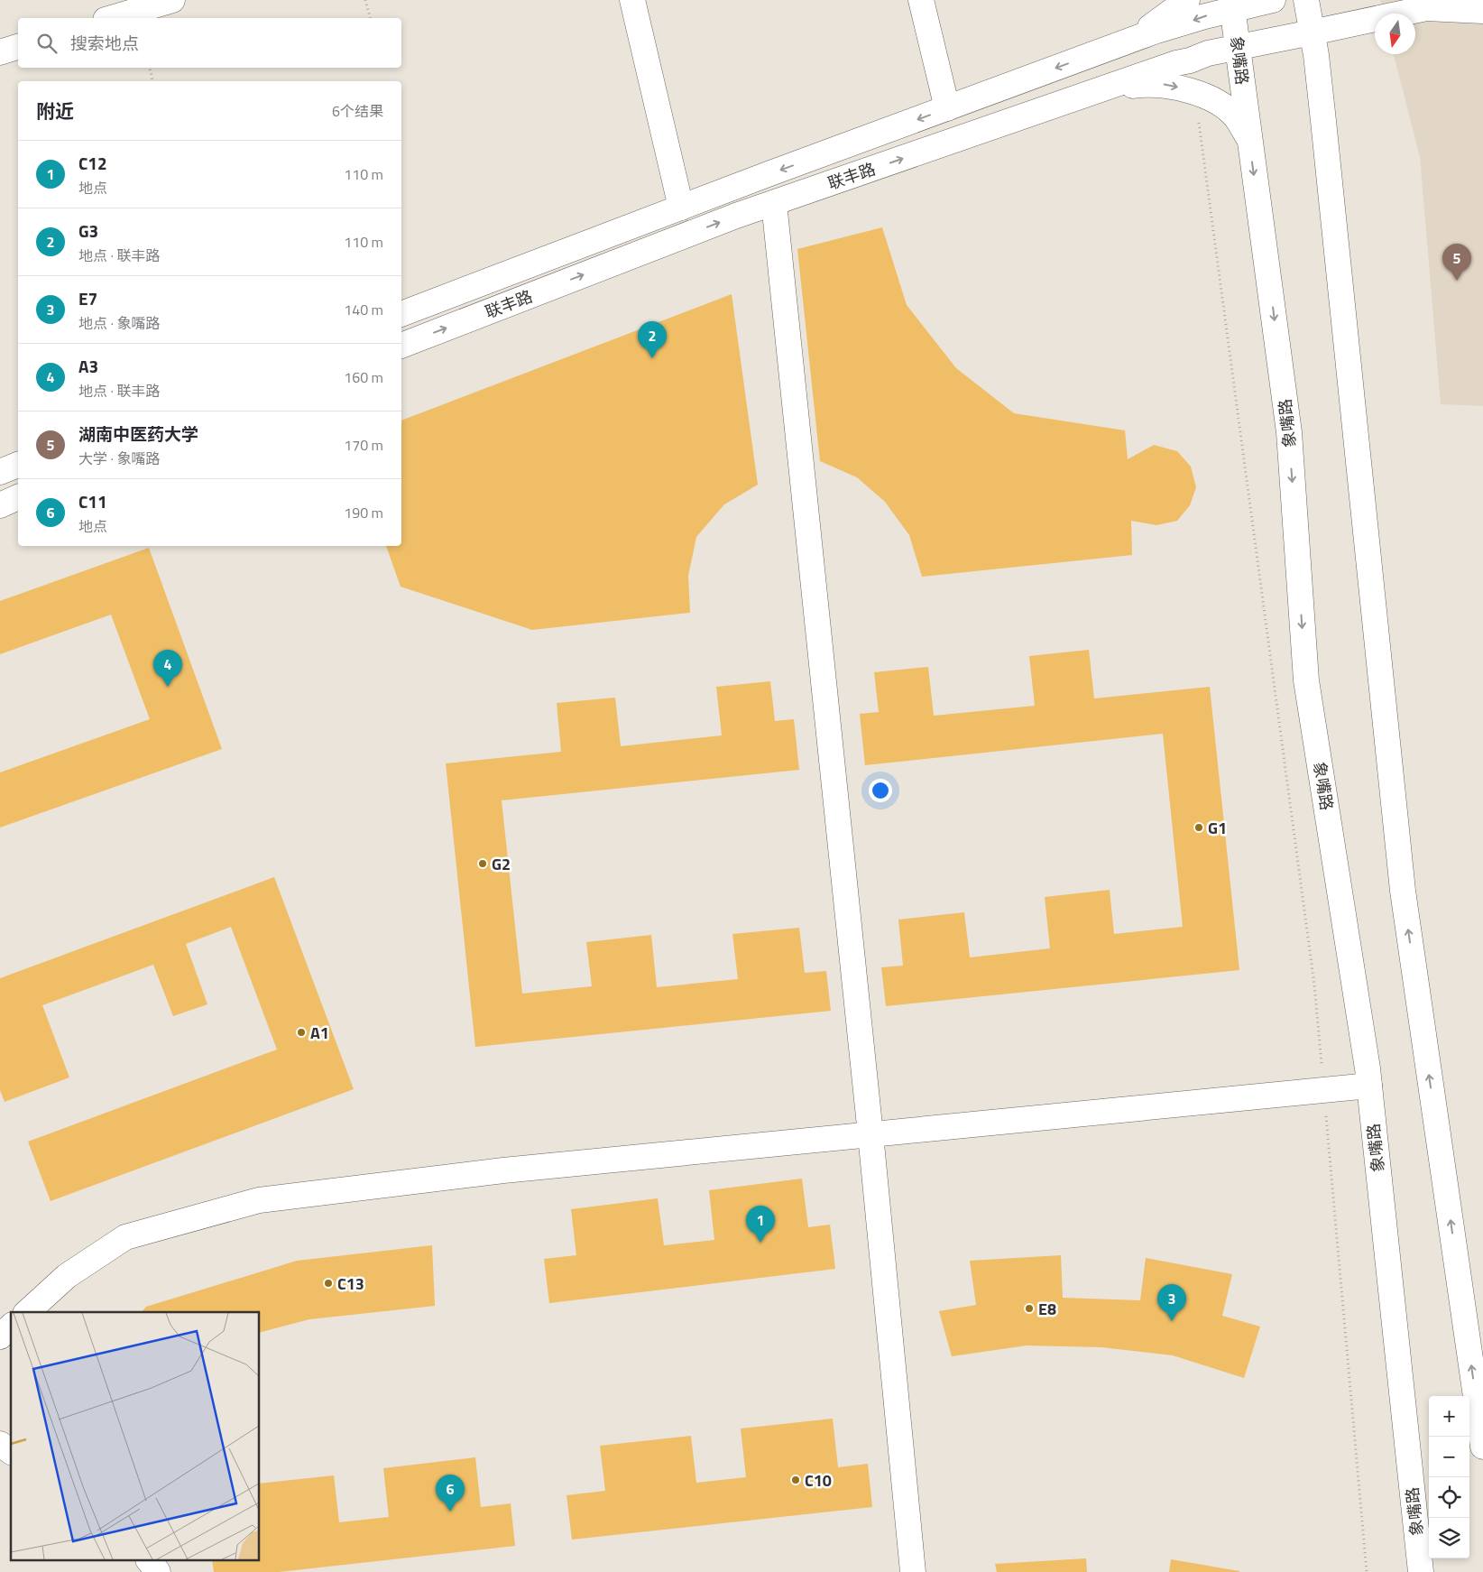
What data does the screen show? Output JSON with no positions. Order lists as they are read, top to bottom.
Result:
{
  "streets": {
    "main road": ["象嘴路", "联丰路"]
  },
  "crossings": [
    ["象嘴路", "联丰路"]
  ],
  "places": [
    "G1",
    "G2",
    "A1",
    "C13",
    "E8",
    "C10"
  ],
  "north": "bottom",
  "page": {
    "search": "搜索地点",
    "heading": ["附近", "6个结果"],
    "list": [
      {
        "mark": "1",
        "name": "C12",
        "note": "地点",
        "value": "110 m"
      },
      {
        "mark": "2",
        "name": "G3",
        "note": "地点 · 联丰路",
        "value": "110 m"
      },
      {
        "mark": "3",
        "name": "E7",
        "note": "地点 · 象嘴路",
        "value": "140 m"
      },
      {
        "mark": "4",
        "name": "A3",
        "note": "地点 · 联丰路",
        "value": "160 m"
      },
      {
        "mark": "5",
        "name": "湖南中医药大学",
        "note": "大学 · 象嘴路",
        "value": "170 m"
      },
      {
        "mark": "6",
        "name": "C11",
        "note": "地点",
        "value": "190 m"
      }
    ],
    "pins": [
      "5",
      "2",
      "4",
      "1",
      "3",
      "6"
    ],
    "map_buttons": ["+", "−"]
  }
}
